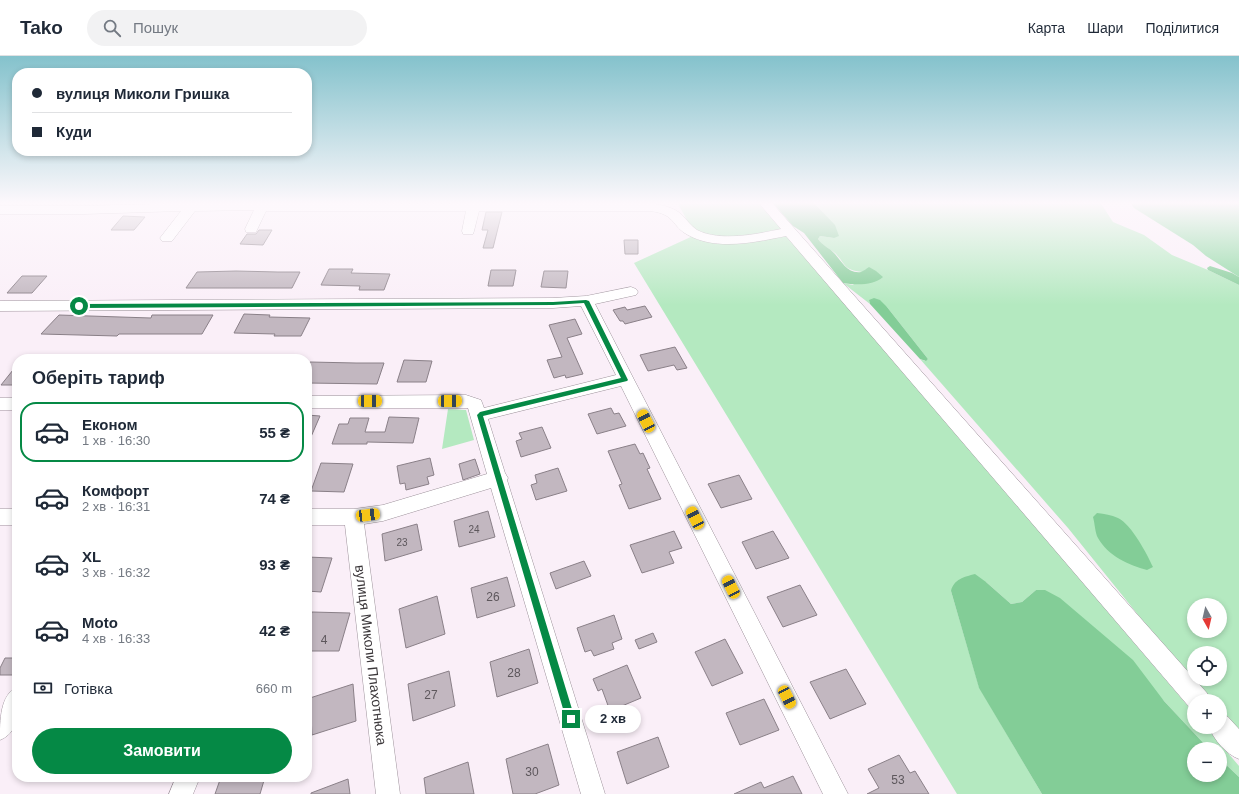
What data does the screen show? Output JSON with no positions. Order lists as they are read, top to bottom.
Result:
{
  "streets": {
    "street": ["вулиця Миколи Плахотнюка"]
  },
  "house_numbers": [
    "24",
    "23",
    "26",
    "4",
    "28",
    "27",
    "30",
    "53"
  ],
  "north": "bottom",
  "page": {
    "header": "Tako",
    "search": "Пошук",
    "nav": ["Карта", "Шари", "Поділитися"],
    "banner": ["вулиця Миколи Гришка", "Куди"],
    "heading": "Оберіть тариф",
    "list": [
      {
        "name": "Економ",
        "note": "1 хв · 16:30",
        "value": "55 ₴"
      },
      {
        "name": "Комфорт",
        "note": "2 хв · 16:31",
        "value": "74 ₴"
      },
      {
        "name": "XL",
        "note": "3 хв · 16:32",
        "value": "93 ₴"
      },
      {
        "name": "Moto",
        "note": "4 хв · 16:33",
        "value": "42 ₴"
      }
    ],
    "map_buttons": ["+", "−"],
    "pay": ["Готівка", "660 m"],
    "bubble": "2 хв",
    "buttons": "Замовити"
  }
}
